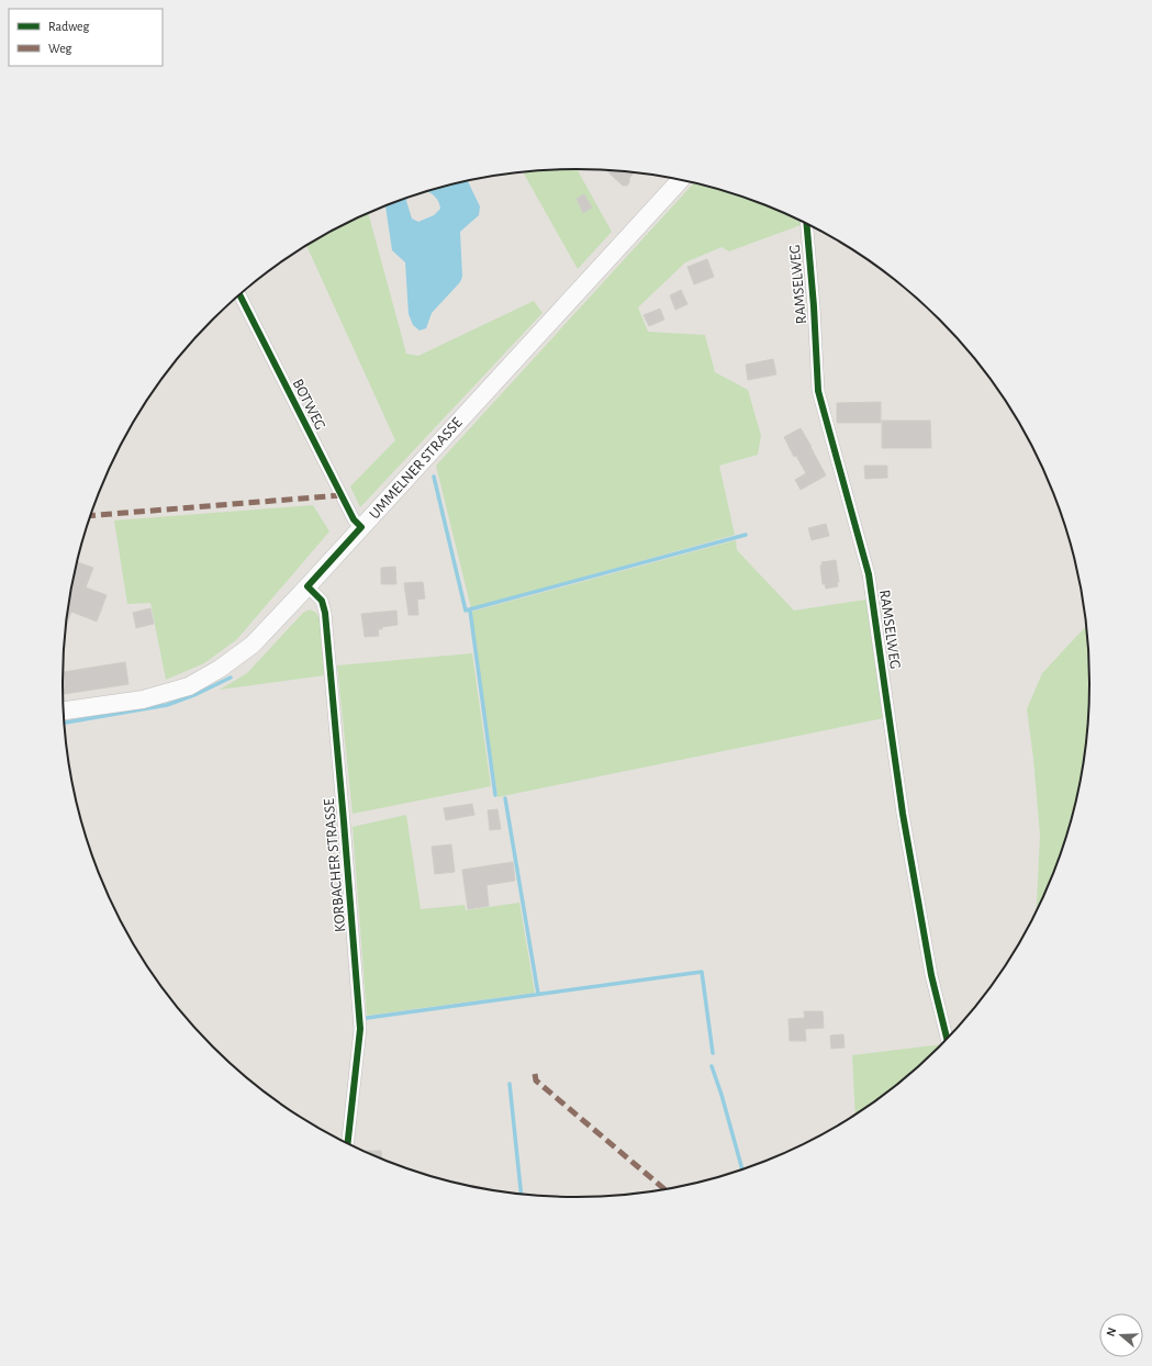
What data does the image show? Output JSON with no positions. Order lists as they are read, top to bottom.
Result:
{
  "streets": {
    "main road": ["UMMELNER STRASSE"],
    "street": ["RAMSELWEG", "BOTWEG", "KORBACHER STRASSE"]
  },
  "crossings": [
    ["BOTWEG", "UMMELNER STRASSE"],
    ["UMMELNER STRASSE", "KORBACHER STRASSE"]
  ],
  "legend": ["Radweg", "Weg"],
  "north": "left"
}
